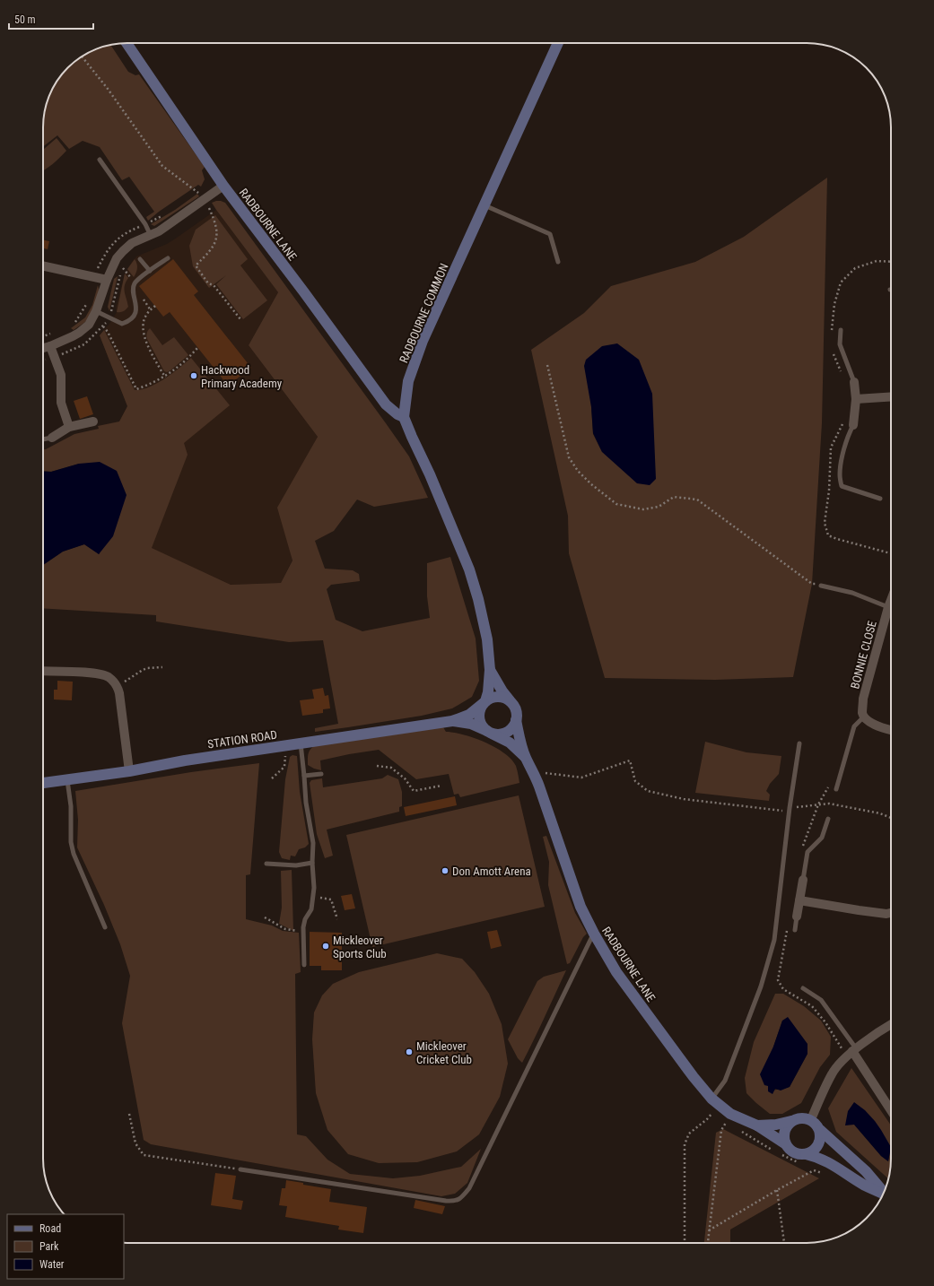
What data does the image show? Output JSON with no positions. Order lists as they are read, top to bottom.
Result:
{
  "streets": {
    "street": [
      "RADBOURNE LANE",
      "RADBOURNE COMMON",
      "BONNIE CLOSE",
      "STATION ROAD"
    ]
  },
  "crossings": [
    ["RADBOURNE LANE", "RADBOURNE COMMON"],
    ["RADBOURNE LANE", "STATION ROAD"],
    ["RADBOURNE COMMON", "STATION ROAD"]
  ],
  "places": [
    "Hackwood Primary Academy",
    "Don Amott Arena",
    "Mickleover Sports Club",
    "Mickleover Cricket Club"
  ],
  "legend": ["Road", "Park", "Water"],
  "scale_bar": "50 m"
}
